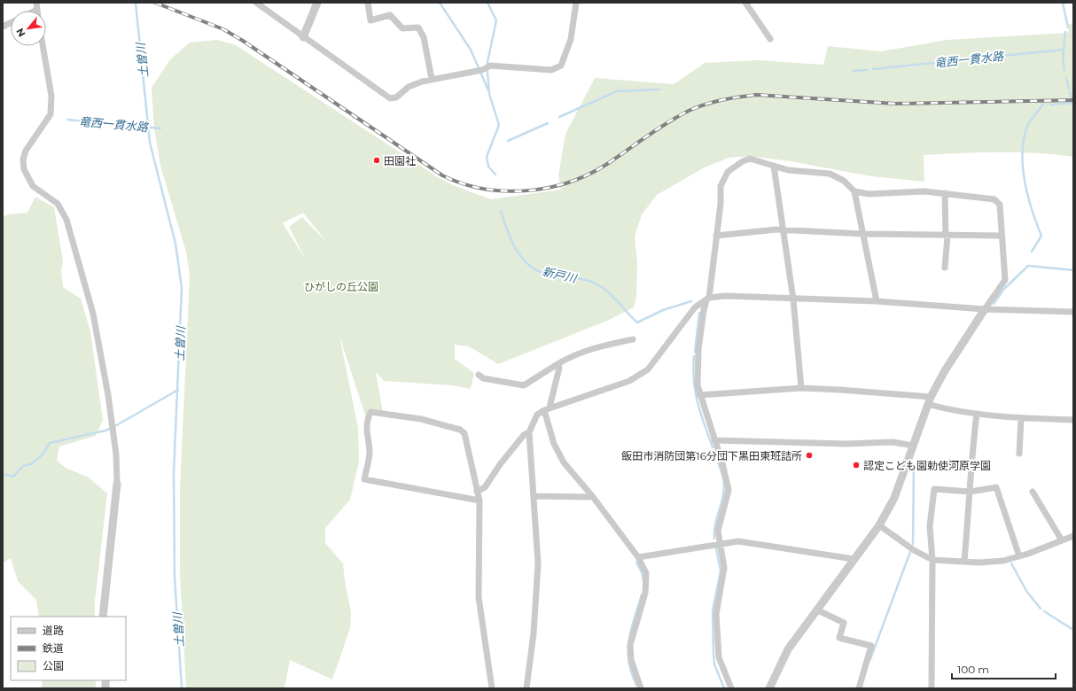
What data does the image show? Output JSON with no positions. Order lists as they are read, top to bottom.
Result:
{
  "water": ["竜西一貫水路", "土曽川", "新戸川"],
  "parks": ["ひがしの丘公園"],
  "places": ["田園社", "飯田市消防団第16分団下黒田東班詰所", "認定こども園勅使河原学園"],
  "legend": ["道路", "鉄道", "公園"],
  "scale_bar": "100 m",
  "north": "bottom left"
}
